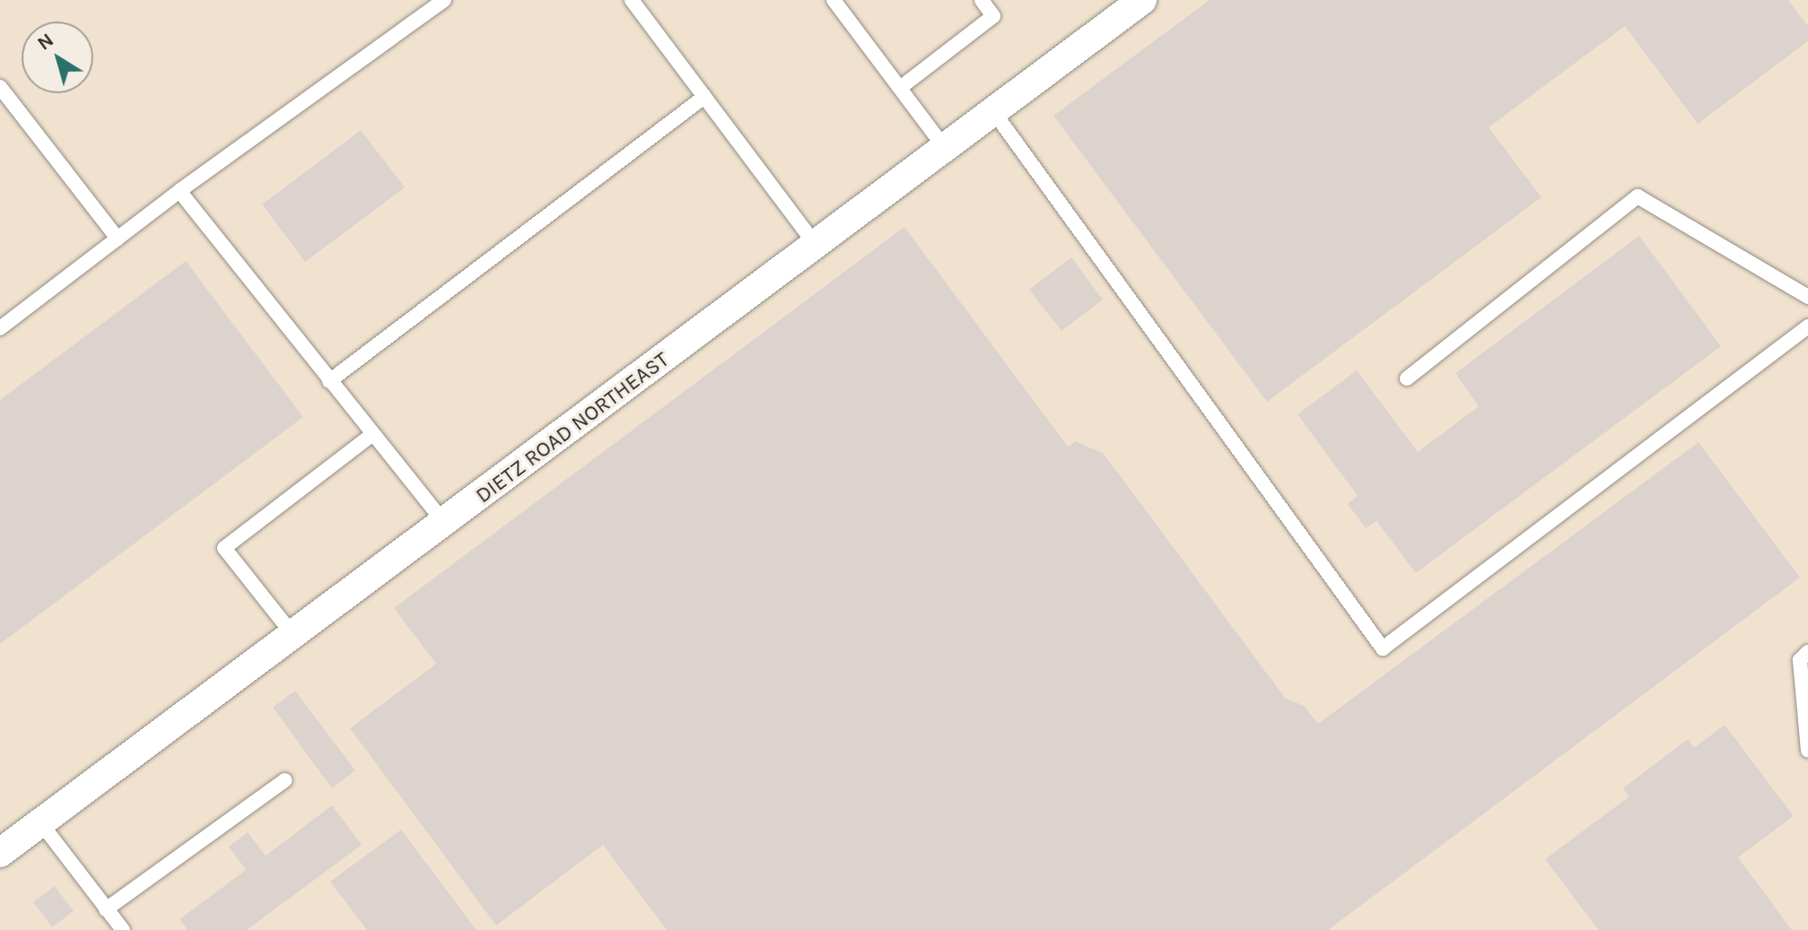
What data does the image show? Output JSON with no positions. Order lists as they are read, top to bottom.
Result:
{
  "streets": {
    "street": ["DIETZ ROAD NORTHEAST"]
  },
  "north": "top left"
}
